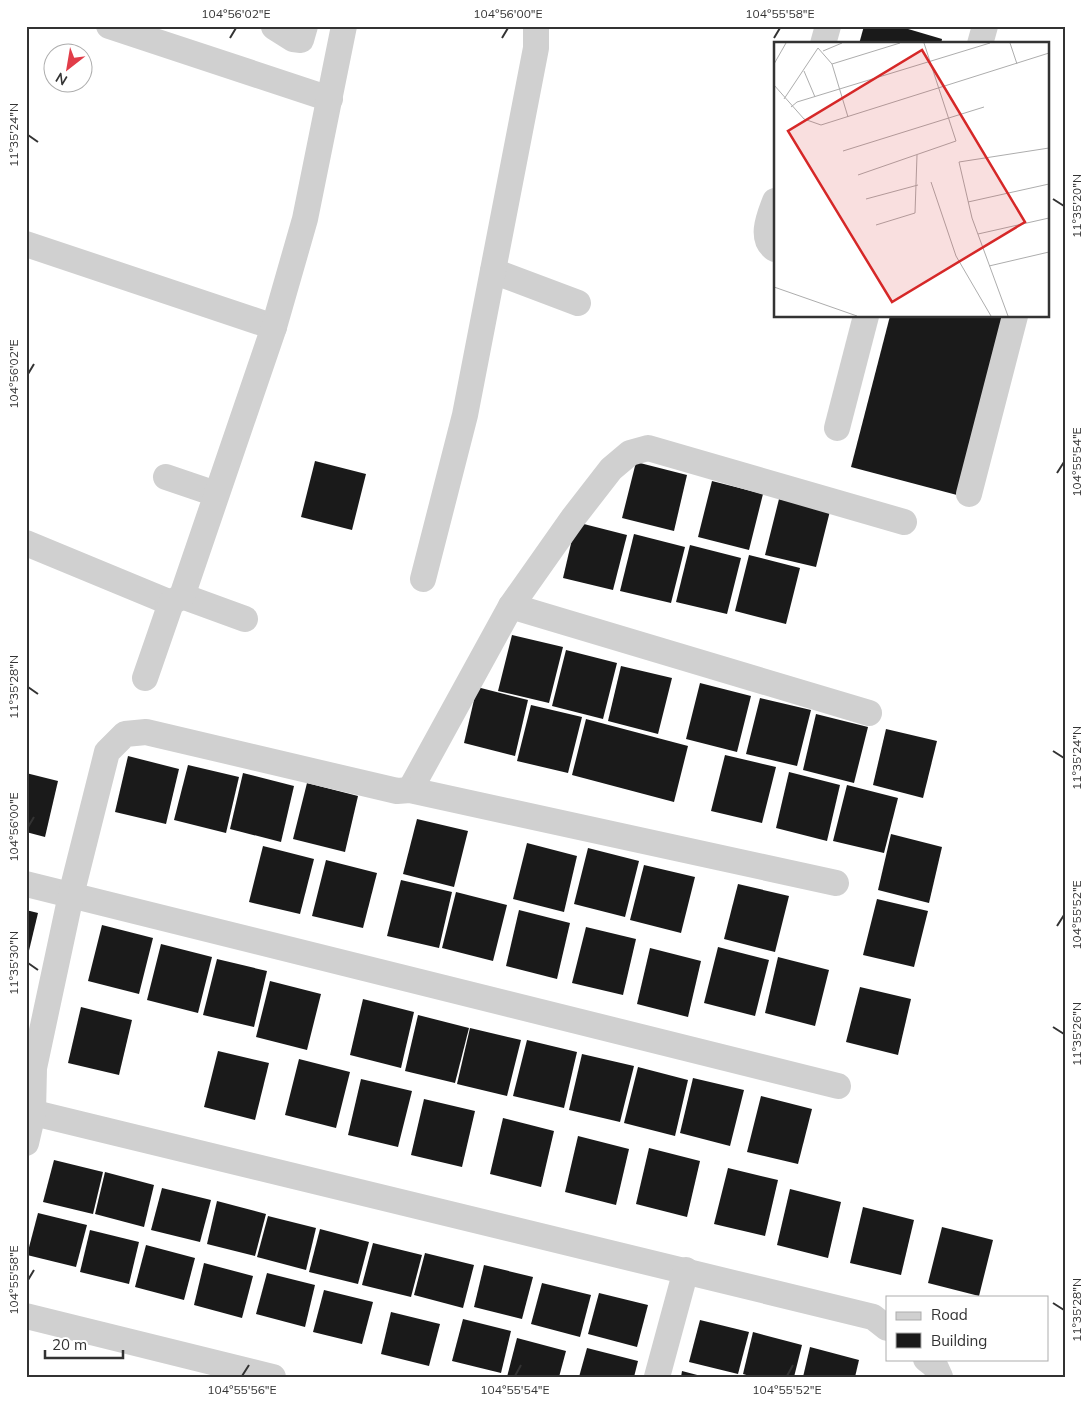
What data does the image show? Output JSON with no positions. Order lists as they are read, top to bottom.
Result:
{
  "legend": ["Road", "Building"],
  "scale_bar": "20 m",
  "north": "bottom left",
  "coordinates": [
    "104°56'02\"E",
    "104°56'00\"E",
    "104°55'58\"E",
    "11°35'24\"N",
    "11°35'20\"N",
    "104°55'54\"E",
    "11°35'28\"N",
    "104°55'52\"E",
    "11°35'30\"N",
    "11°35'26\"N",
    "104°55'56\"E"
  ]
}
